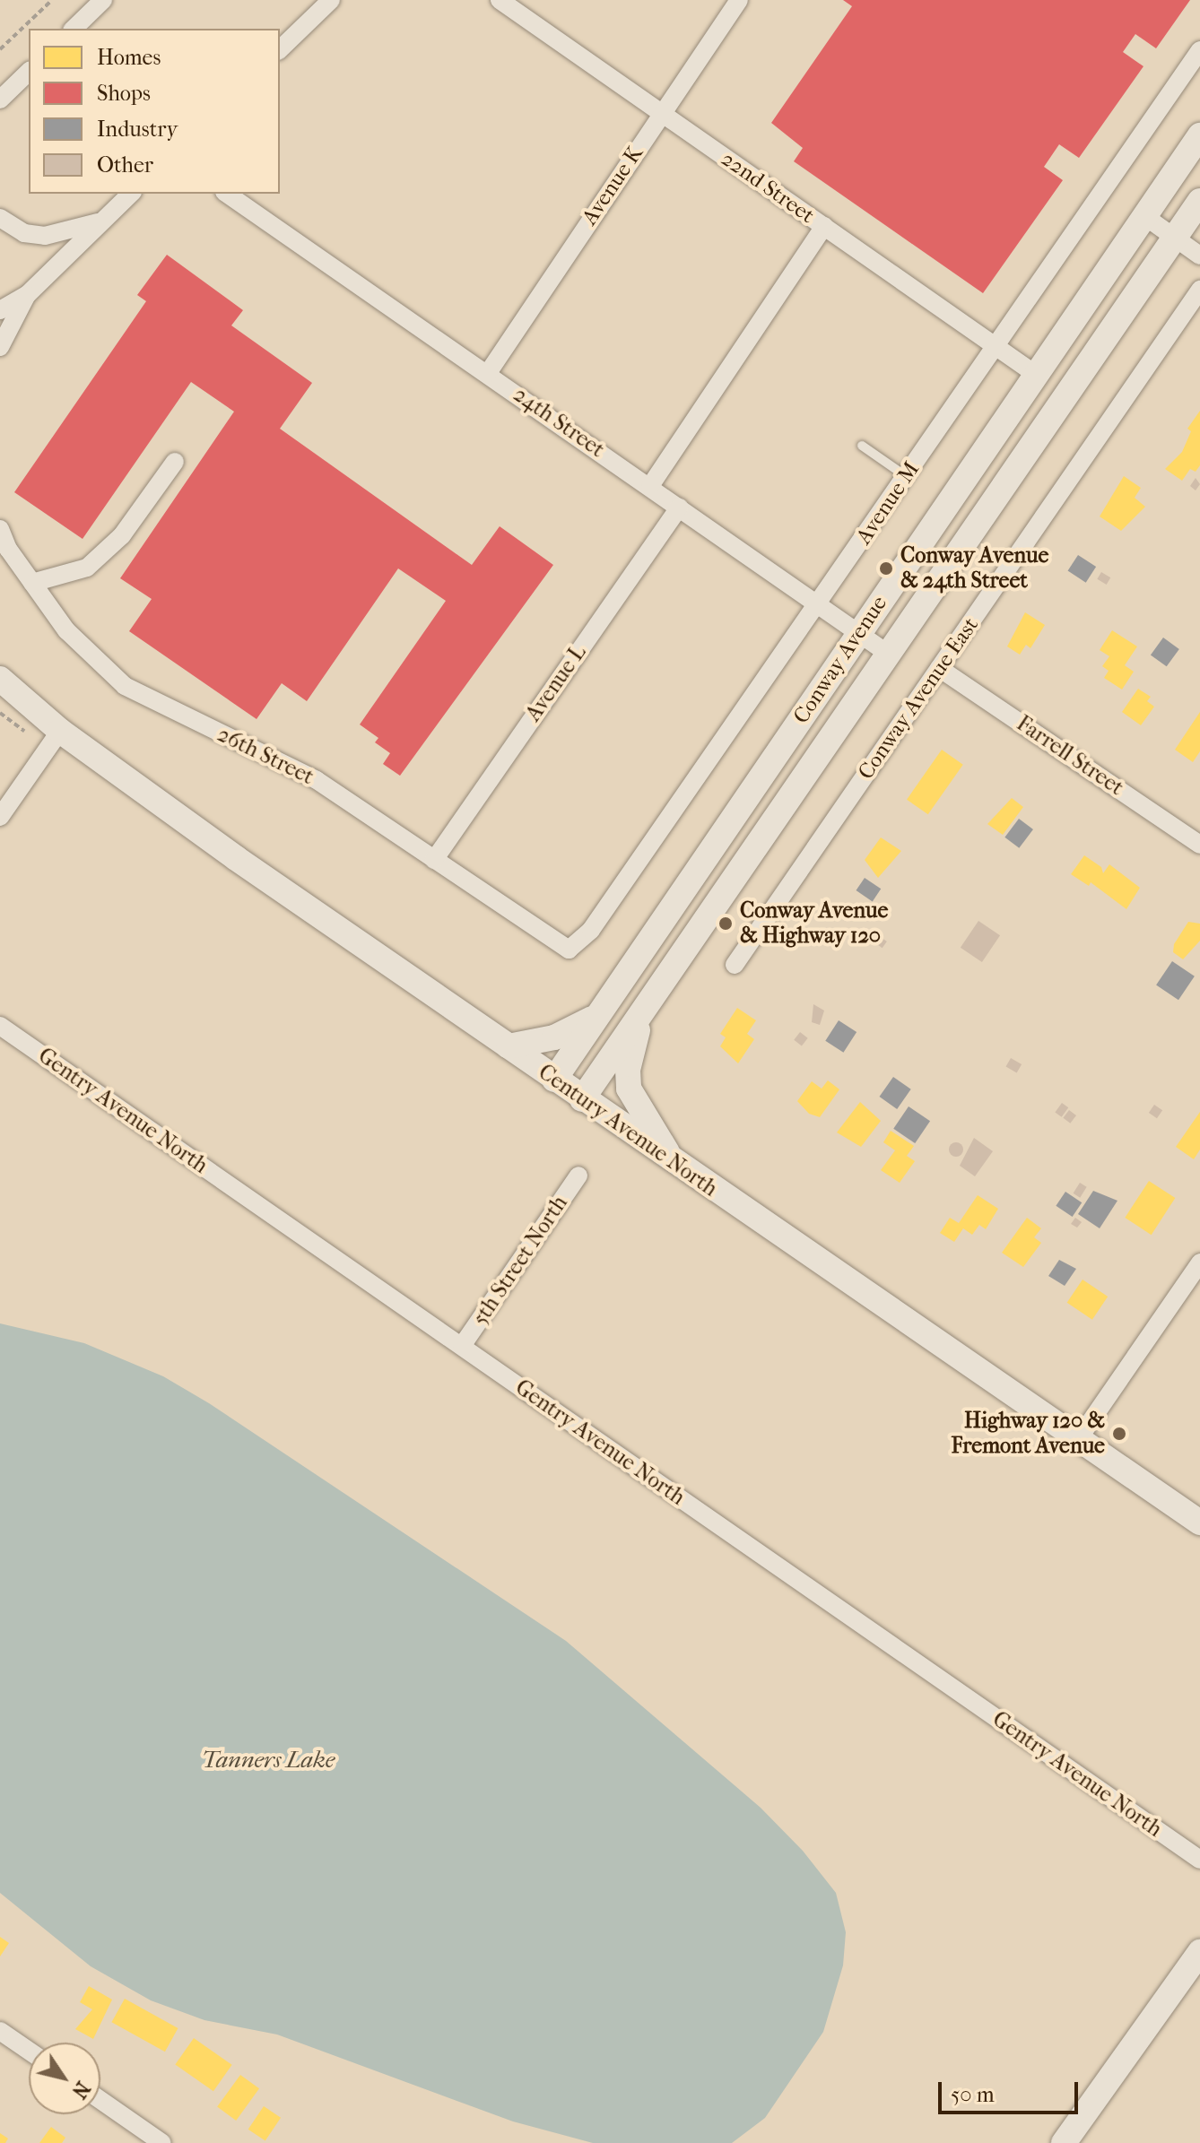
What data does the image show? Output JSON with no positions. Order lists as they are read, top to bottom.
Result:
{
  "streets": {
    "street": [
      "Avenue K",
      "22nd Street",
      "24th Street",
      "Avenue M",
      "Conway Avenue",
      "Avenue L",
      "Conway Avenue East",
      "26th Street",
      "Farrell Street",
      "Gentry Avenue North",
      "Century Avenue North",
      "5th Street North"
    ]
  },
  "crossings": [
    ["Avenue K", "22nd Street"],
    ["Avenue K", "24th Street"],
    ["22nd Street", "Avenue M"],
    ["22nd Street", "Conway Avenue"],
    ["24th Street", "Avenue M"],
    ["24th Street", "Conway Avenue"],
    ["24th Street", "Avenue L"],
    ["Avenue M", "26th Street"],
    ["Conway Avenue", "Century Avenue North"],
    ["Avenue L", "26th Street"],
    ["Conway Avenue East", "Farrell Street"],
    ["Gentry Avenue North", "5th Street North"]
  ],
  "water": ["Tanners Lake"],
  "places": ["Conway Avenue & 24th Street", "Conway Avenue & Highway 120", "Highway 120 & Fremont Avenue"],
  "legend": [
    "Homes",
    "Shops",
    "Industry",
    "Other"
  ],
  "scale_bar": "50 m",
  "north": "bottom right"
}
